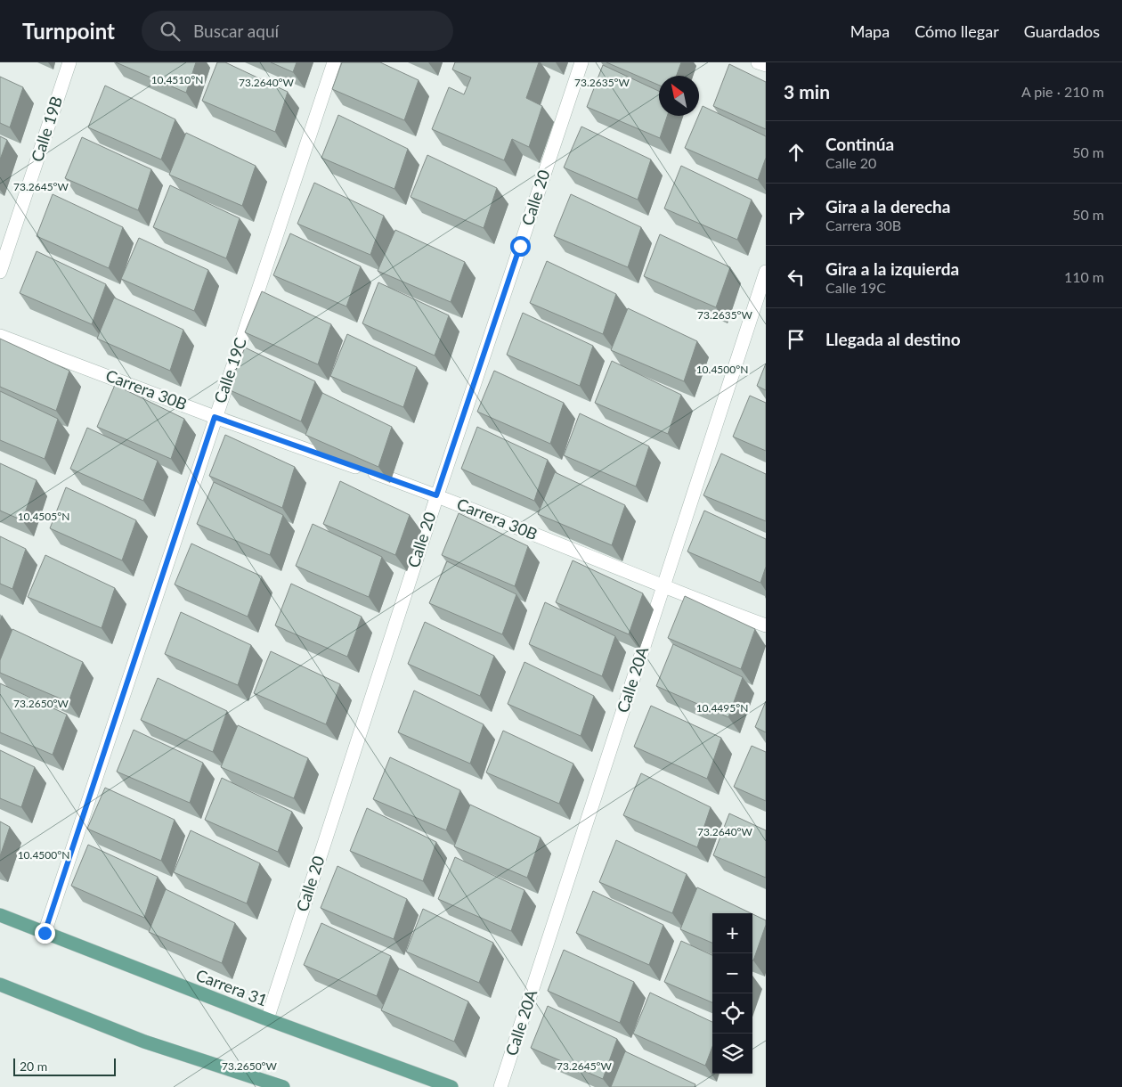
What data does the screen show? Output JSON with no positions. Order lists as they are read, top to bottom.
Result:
{
  "streets": {
    "main road": ["Carrera 31"],
    "street": [
      "Calle 19B",
      "Calle 20",
      "Calle 19C",
      "Carrera 30B",
      "Calle 20A"
    ]
  },
  "crossings": [
    ["Calle 20", "Carrera 30B"],
    ["Calle 20", "Carrera 31"],
    ["Calle 19C", "Carrera 30B"],
    ["Calle 19C", "Carrera 31"],
    ["Carrera 30B", "Calle 20A"]
  ],
  "scale_bar": "20 m",
  "north": "top left",
  "page": {
    "header": "Turnpoint",
    "search": "Buscar aquí",
    "nav": ["Mapa", "Cómo llegar", "Guardados"],
    "heading": ["3 min", "A pie · 210 m"],
    "list": [
      ["Continúa", "Calle 20", "50 m"],
      ["Gira a la derecha", "Carrera 30B", "50 m"],
      ["Gira a la izquierda", "Calle 19C", "110 m"],
      "Llegada al destino"
    ],
    "map_buttons": ["+", "−"],
    "scale": "20 m"
  },
  "coordinates": [
    "10.4510°N",
    "73.2640°W",
    "73.2635°W",
    "73.2645°W",
    "10.4500°N",
    "10.4505°N",
    "73.2650°W",
    "10.4495°N"
  ]
}
